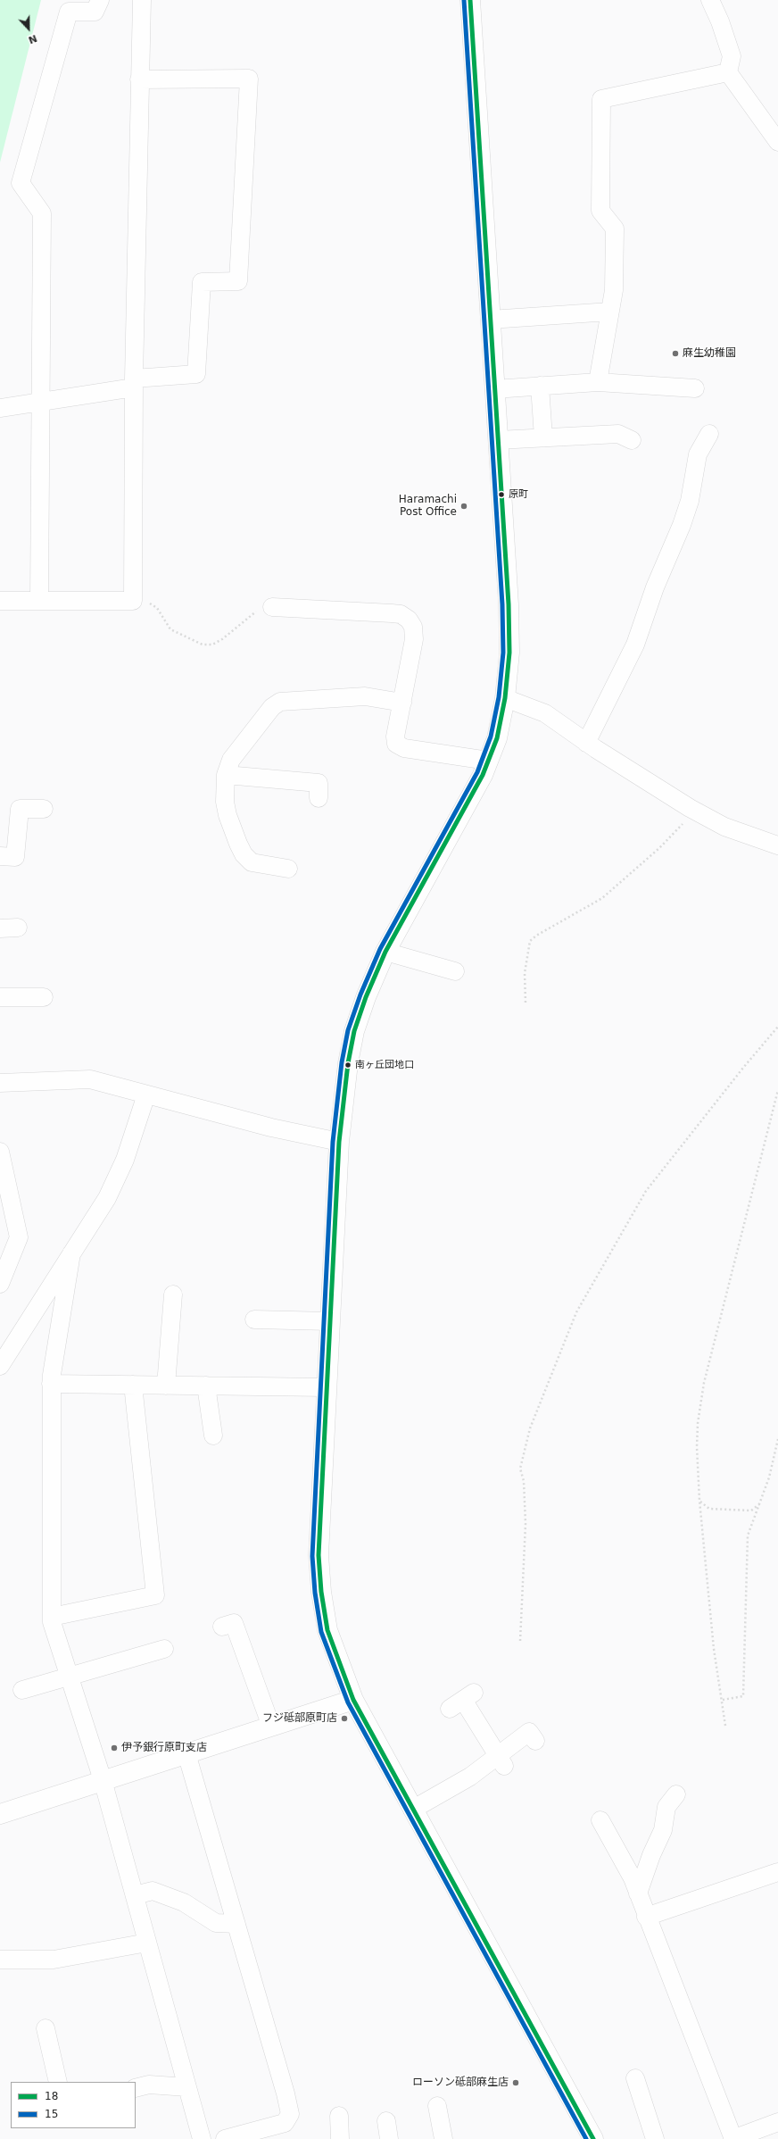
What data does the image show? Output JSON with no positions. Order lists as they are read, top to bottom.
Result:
{
  "places": [
    "麻生幼稚園",
    "原町",
    "Haramachi Post Office",
    "南ヶ丘団地口",
    "フジ砥部原町店",
    "伊予銀行原町支店",
    "ローソン砥部麻生店"
  ],
  "lines": ["transit line 18", "transit line 15"],
  "legend": ["18", "15"],
  "north": "bottom"
}
